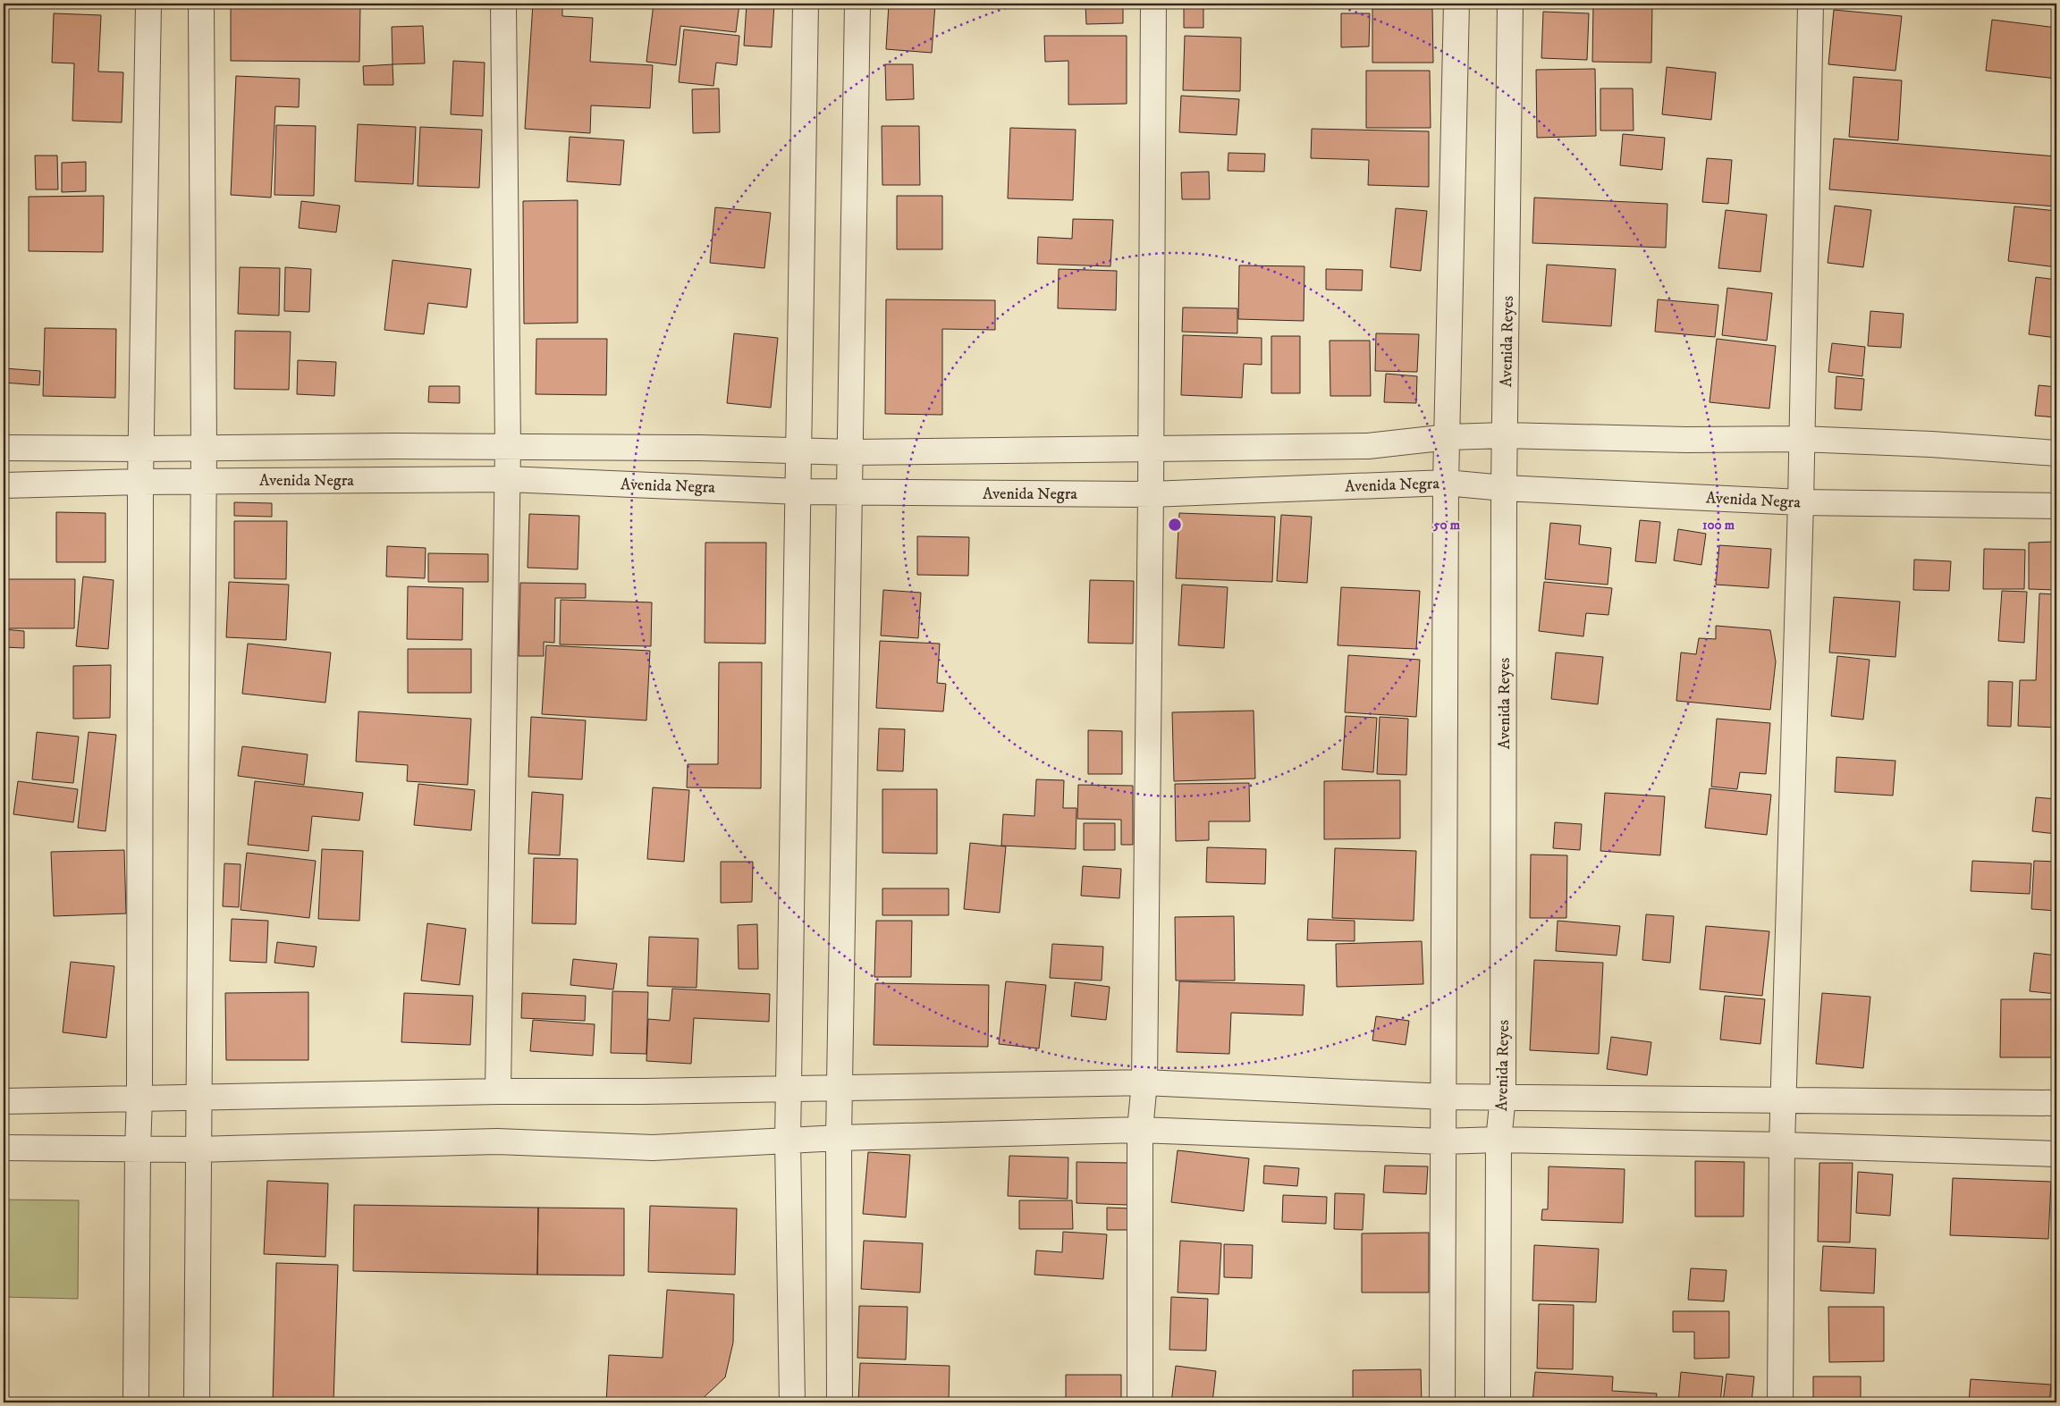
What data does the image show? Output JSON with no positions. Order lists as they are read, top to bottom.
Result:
{
  "streets": {
    "street": ["Avenida Reyes", "Avenida Negra"]
  },
  "crossings": [
    ["Avenida Reyes", "Avenida Negra"]
  ],
  "rings": ["50 m", "100 m"]
}
